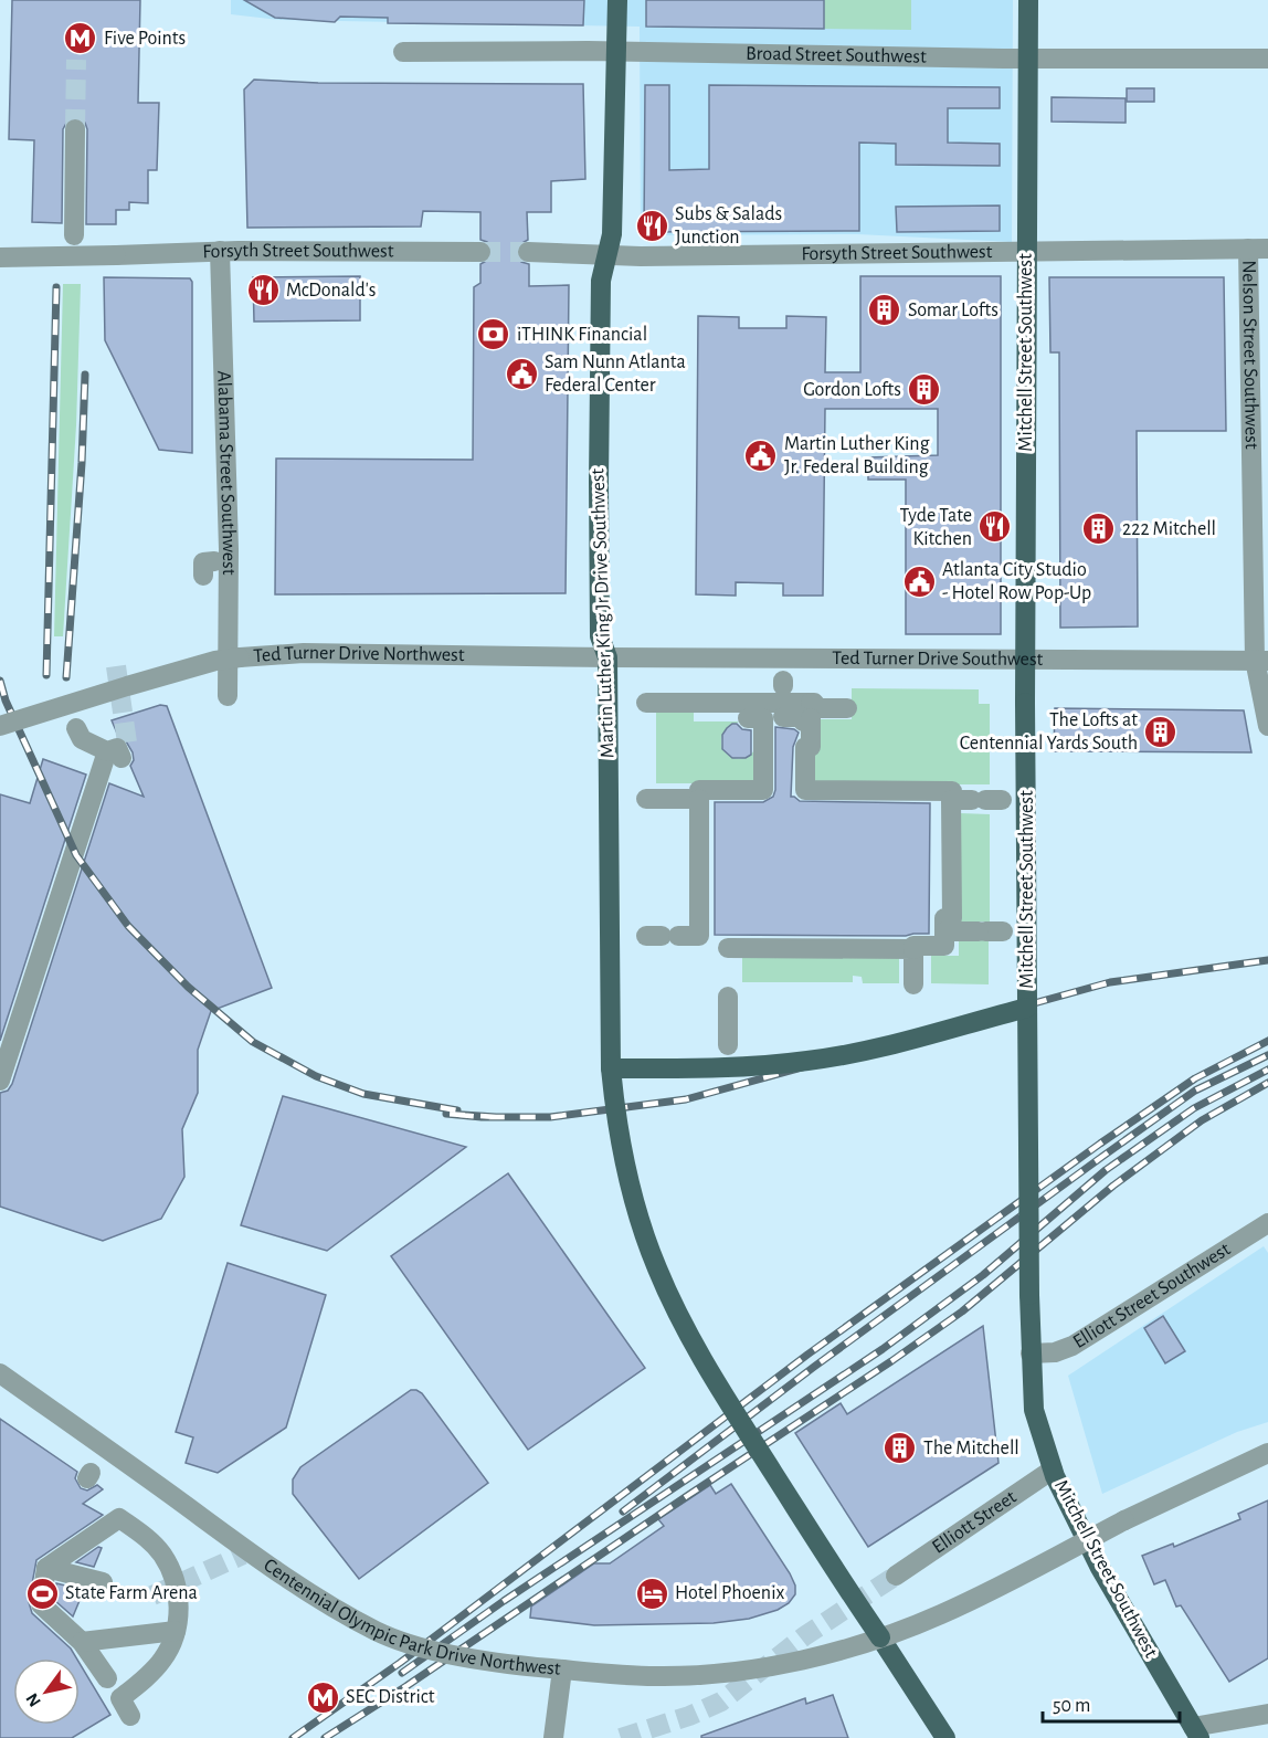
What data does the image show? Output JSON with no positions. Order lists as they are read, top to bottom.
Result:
{
  "streets": {
    "main road": ["Mitchell Street Southwest", "Martin Luther King Jr Drive Southwest"],
    "street": [
      "Broad Street Southwest",
      "Forsyth Street Southwest",
      "Nelson Street Southwest",
      "Alabama Street Southwest",
      "Ted Turner Drive Northwest",
      "Ted Turner Drive Southwest",
      "Elliott Street Southwest",
      "Elliott Street",
      "Centennial Olympic Park Drive Northwest"
    ]
  },
  "crossings": [
    ["Broad Street Southwest", "Mitchell Street Southwest"],
    ["Broad Street Southwest", "Martin Luther King Jr Drive Southwest"],
    ["Forsyth Street Southwest", "Mitchell Street Southwest"],
    ["Forsyth Street Southwest", "Nelson Street Southwest"],
    ["Forsyth Street Southwest", "Alabama Street Southwest"],
    ["Forsyth Street Southwest", "Martin Luther King Jr Drive Southwest"],
    ["Mitchell Street Southwest", "Ted Turner Drive Southwest"],
    ["Mitchell Street Southwest", "Elliott Street Southwest"],
    ["Mitchell Street Southwest", "Elliott Street"],
    ["Nelson Street Southwest", "Ted Turner Drive Southwest"],
    ["Martin Luther King Jr Drive Southwest", "Ted Turner Drive Northwest"],
    ["Martin Luther King Jr Drive Southwest", "Ted Turner Drive Southwest"],
    ["Martin Luther King Jr Drive Southwest", "Centennial Olympic Park Drive Northwest"],
    ["Ted Turner Drive Northwest", "Ted Turner Drive Southwest"]
  ],
  "places": {
    "metro station": ["Five Points", "SEC District"],
    "restaurant": ["Subs & Salads Junction", "McDonald's", "Tyde Tate Kitchen"],
    "building": [
      "Somar Lofts",
      "Gordon Lofts",
      "222 Mitchell",
      "The Lofts at Centennial Yards South",
      "The Mitchell"
    ],
    "bank": ["iTHINK Financial"],
    "public building": ["Sam Nunn Atlanta Federal Center", "Martin Luther King Jr. Federal Building", "Atlanta City Studio - Hotel Row Pop-Up"],
    "sports": ["State Farm Arena"],
    "hotel": ["Hotel Phoenix"]
  },
  "scale_bar": "50 m",
  "north": "bottom left"
}
